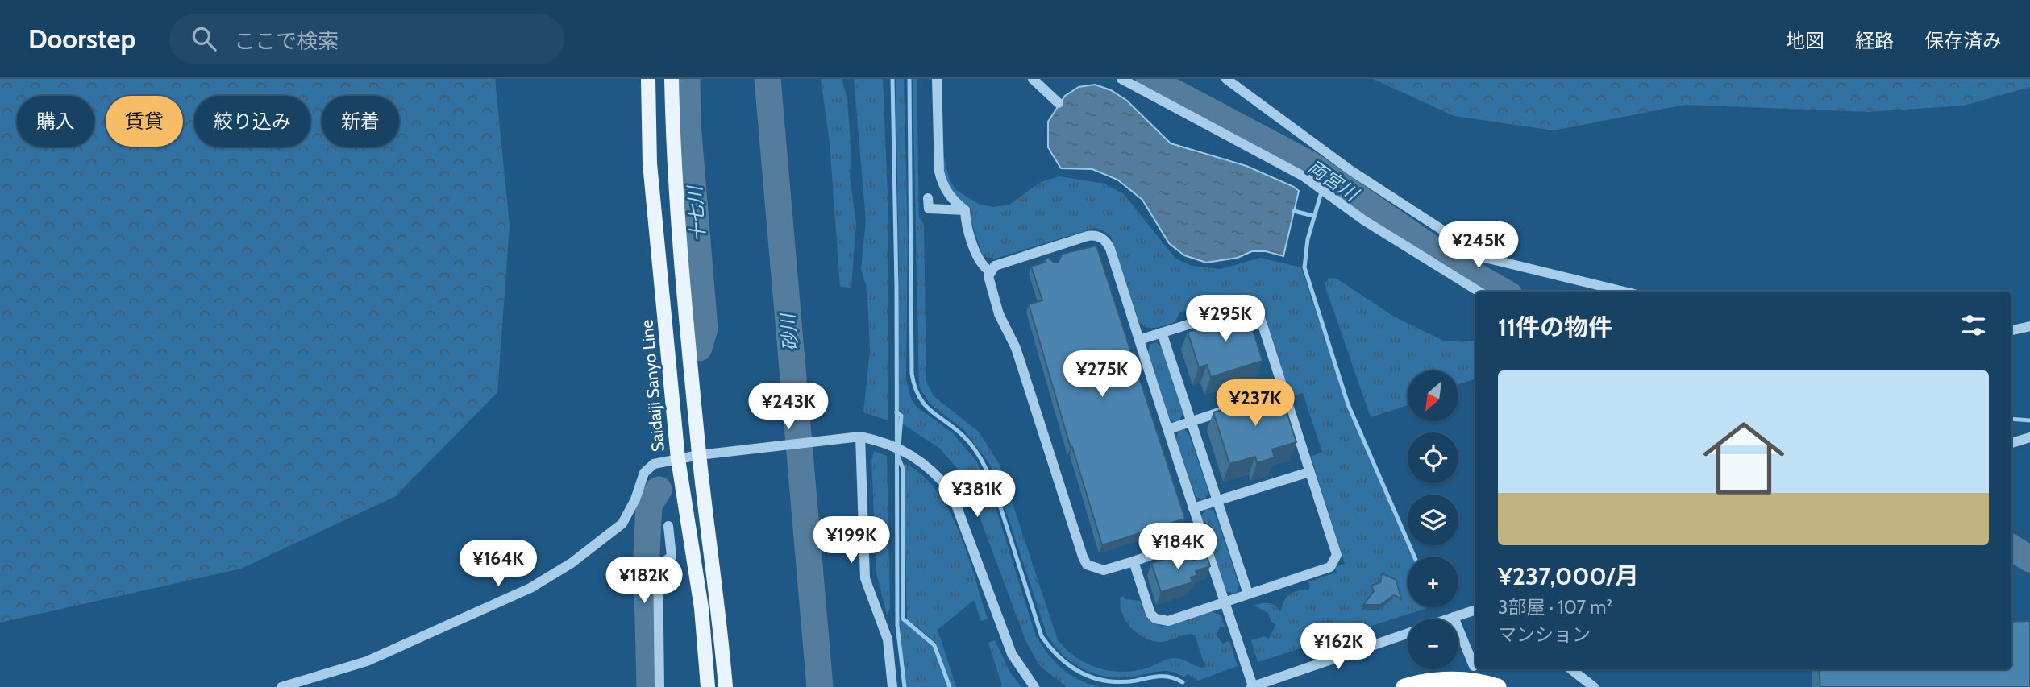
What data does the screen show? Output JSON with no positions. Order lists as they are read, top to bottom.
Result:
{
  "streets": {
    "main road": ["Saidaiji Sanyo Line"]
  },
  "water": ["両宮川", "十七川", "砂川"],
  "north": "bottom left",
  "page": {
    "header": "Doorstep",
    "search": "ここで検索",
    "nav": ["地図", "経路", "保存済み"],
    "chip": [
      "購入",
      "賃貸",
      "絞り込み",
      "新着"
    ],
    "price": [
      "¥245K",
      "¥295K",
      "¥275K",
      "¥237K",
      "¥243K",
      "¥381K",
      "¥199K",
      "¥184K",
      "¥164K",
      "¥182K",
      "¥162K"
    ],
    "heading": "11件の物件",
    "list": [
      {
        "name": "¥237,000/月",
        "note": "3部屋 · 107 m² · マンション"
      }
    ],
    "map_buttons": ["+", "−"]
  }
}
